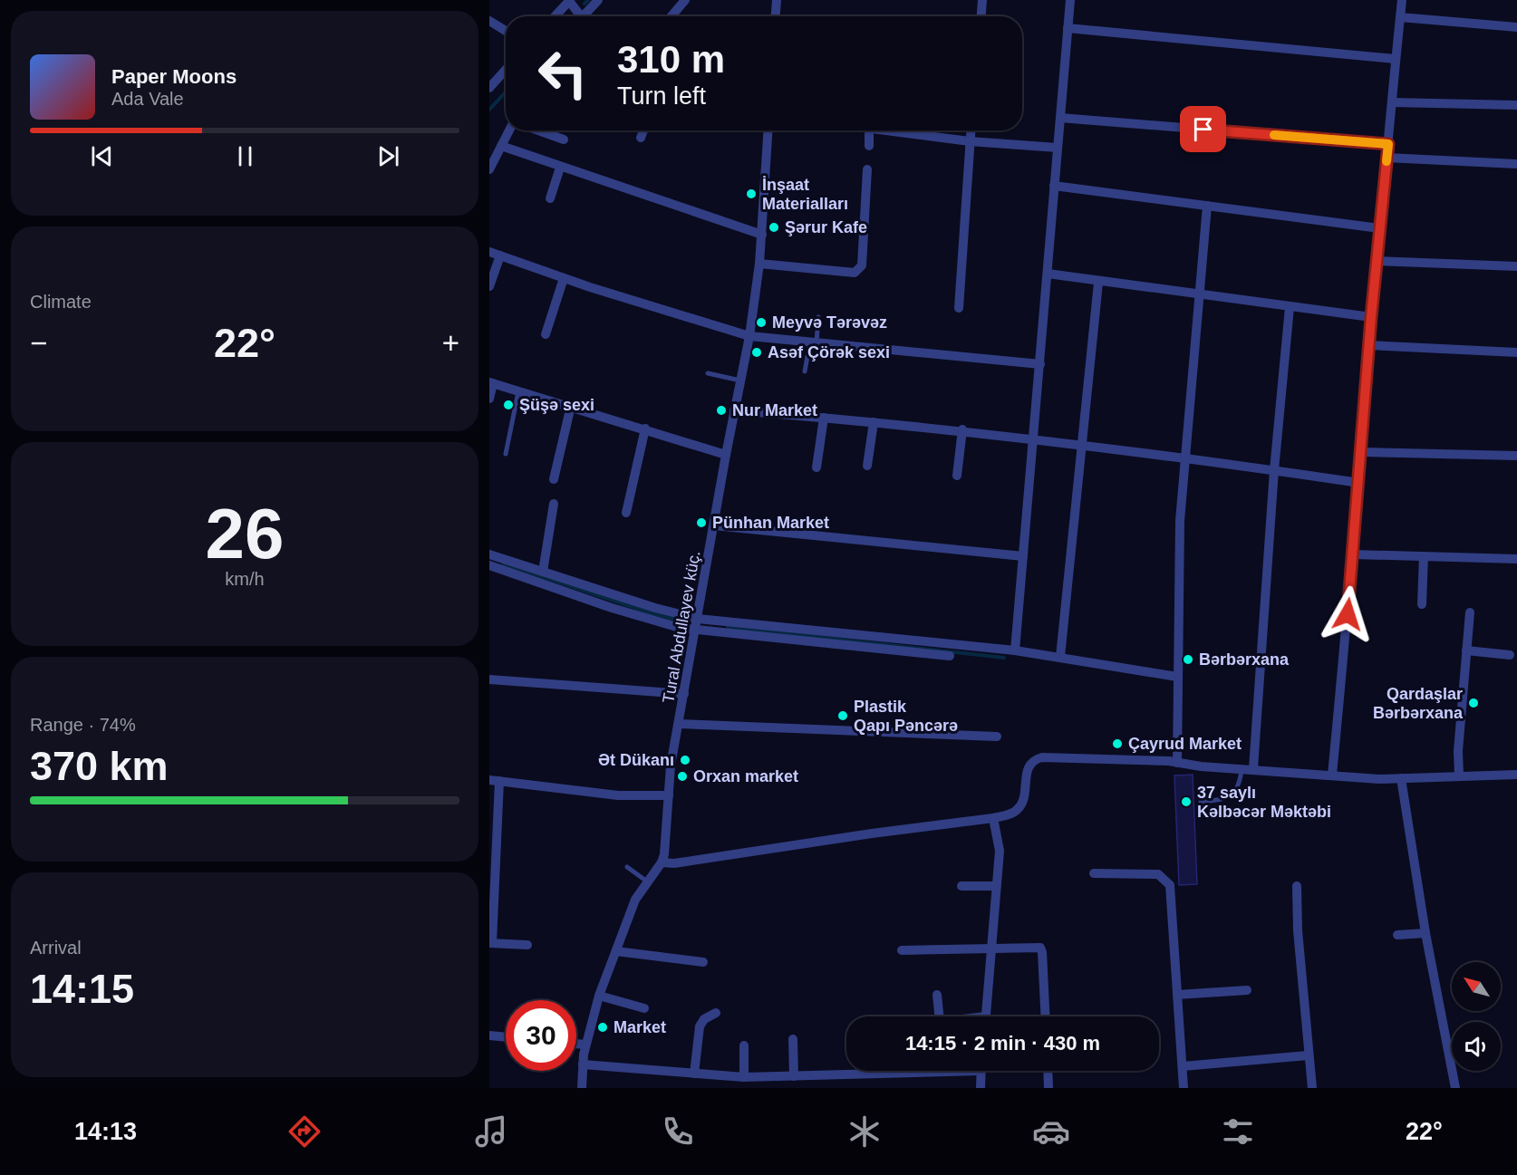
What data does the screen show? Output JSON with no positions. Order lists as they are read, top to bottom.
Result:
{
  "streets": {
    "street": ["Tural Abdullayev küç."]
  },
  "places": [
    "İnşaat Materialları",
    "Şərur Kafe",
    "Meyvə Tərəvəz",
    "Asəf Çörək sexi",
    "Şüşə sexi",
    "Nur Market",
    "Pünhan Market",
    "Bərbərxana",
    "Qardaşlar Bərbərxana",
    "Plastik Qapı Pəncərə",
    "Çayrud Market",
    "Ət Dükanı",
    "Orxan market",
    "37 saylı Kəlbəcər Məktəbi",
    "Market"
  ],
  "north": "top left",
  "page": {
    "turn": ["310 m", "Turn left"],
    "song": ["Paper Moons", "Ada Vale"],
    "tile": [
      "Climate",
      ["26", "km/h"],
      ["Range · 74%", "370 km"],
      ["Arrival", "14:15"]
    ],
    "heat": ["−", "22°", "+"],
    "limit": "30",
    "trip": "14:15 · 2 min · 430 m",
    "tabs": ["14:13", "22°"]
  }
}
